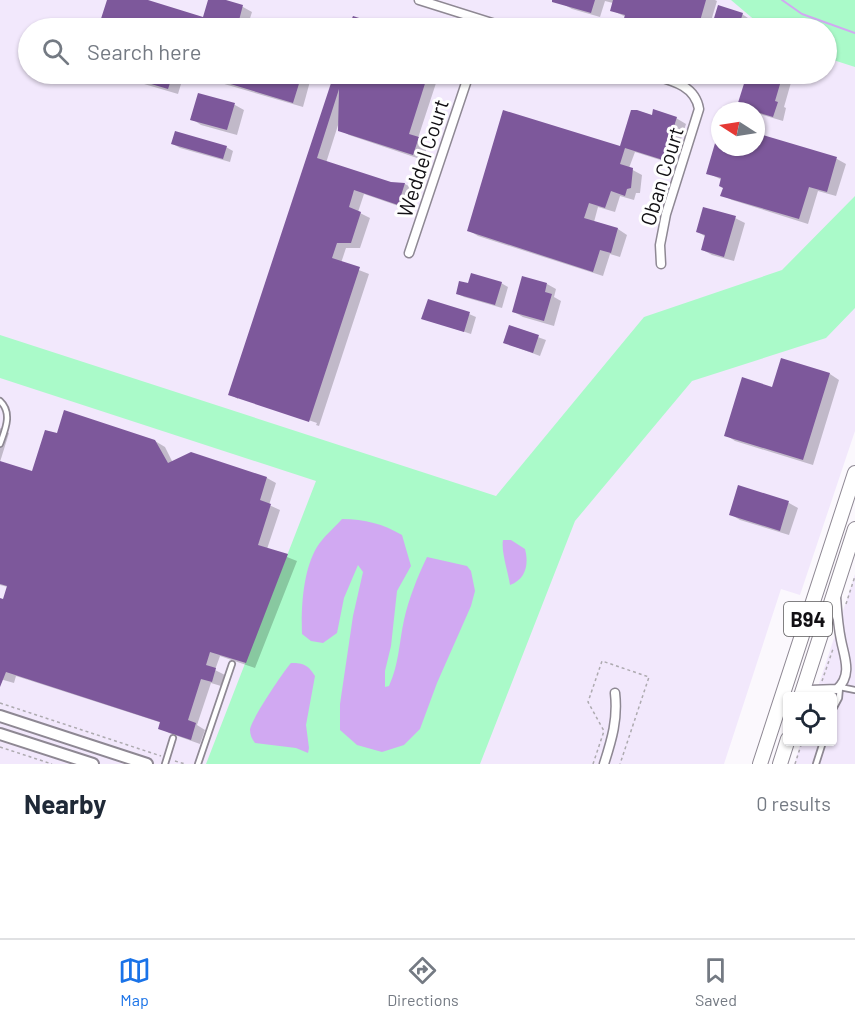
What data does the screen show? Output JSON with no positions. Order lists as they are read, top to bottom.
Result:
{
  "streets": {
    "main road": ["B94"],
    "street": ["Weddel Court", "Oban Court"]
  },
  "north": "left",
  "page": {
    "search": "Search here",
    "heading": ["Nearby", "0 results"],
    "nav": ["Map", "Directions", "Saved"]
  }
}
